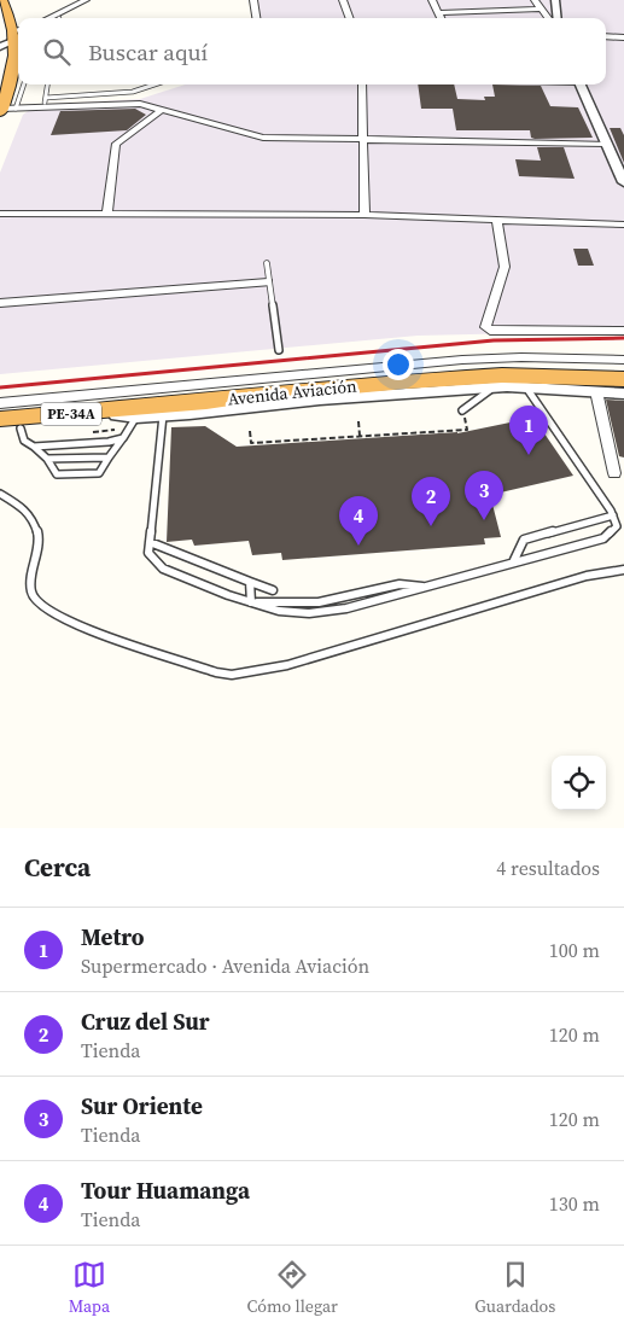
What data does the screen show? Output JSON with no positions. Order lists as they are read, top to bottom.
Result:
{
  "streets": {
    "highway": ["Avenida Aviación", "PE-34A"]
  },
  "page": {
    "search": "Buscar aquí",
    "pins": [
      "1",
      "3",
      "2",
      "4"
    ],
    "heading": ["Cerca", "4 resultados"],
    "list": [
      {
        "mark": "1",
        "name": "Metro",
        "note": "Supermercado · Avenida Aviación",
        "value": "100 m"
      },
      {
        "mark": "2",
        "name": "Cruz del Sur",
        "note": "Tienda",
        "value": "120 m"
      },
      {
        "mark": "3",
        "name": "Sur Oriente",
        "note": "Tienda",
        "value": "120 m"
      },
      {
        "mark": "4",
        "name": "Tour Huamanga",
        "note": "Tienda",
        "value": "130 m"
      }
    ],
    "nav": ["Mapa", "Cómo llegar", "Guardados"]
  }
}
